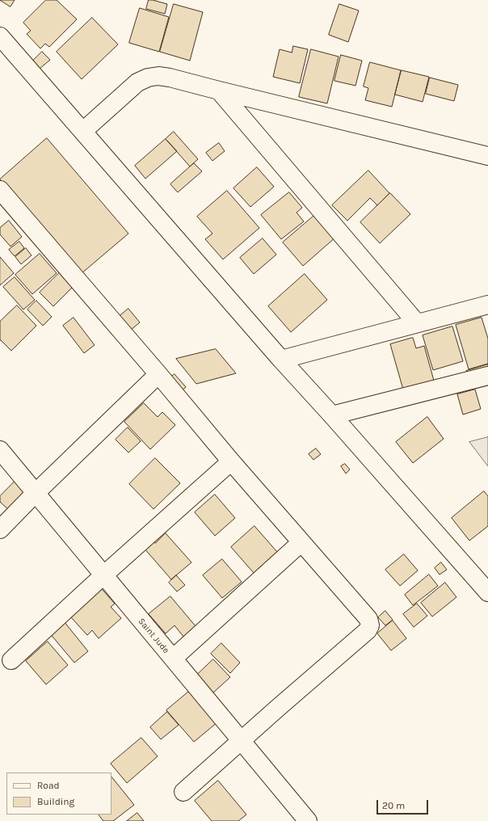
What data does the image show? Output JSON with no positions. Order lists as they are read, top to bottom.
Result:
{
  "streets": {
    "street": ["Saint Jude"]
  },
  "legend": ["Road", "Building"],
  "scale_bar": "20 m"
}
